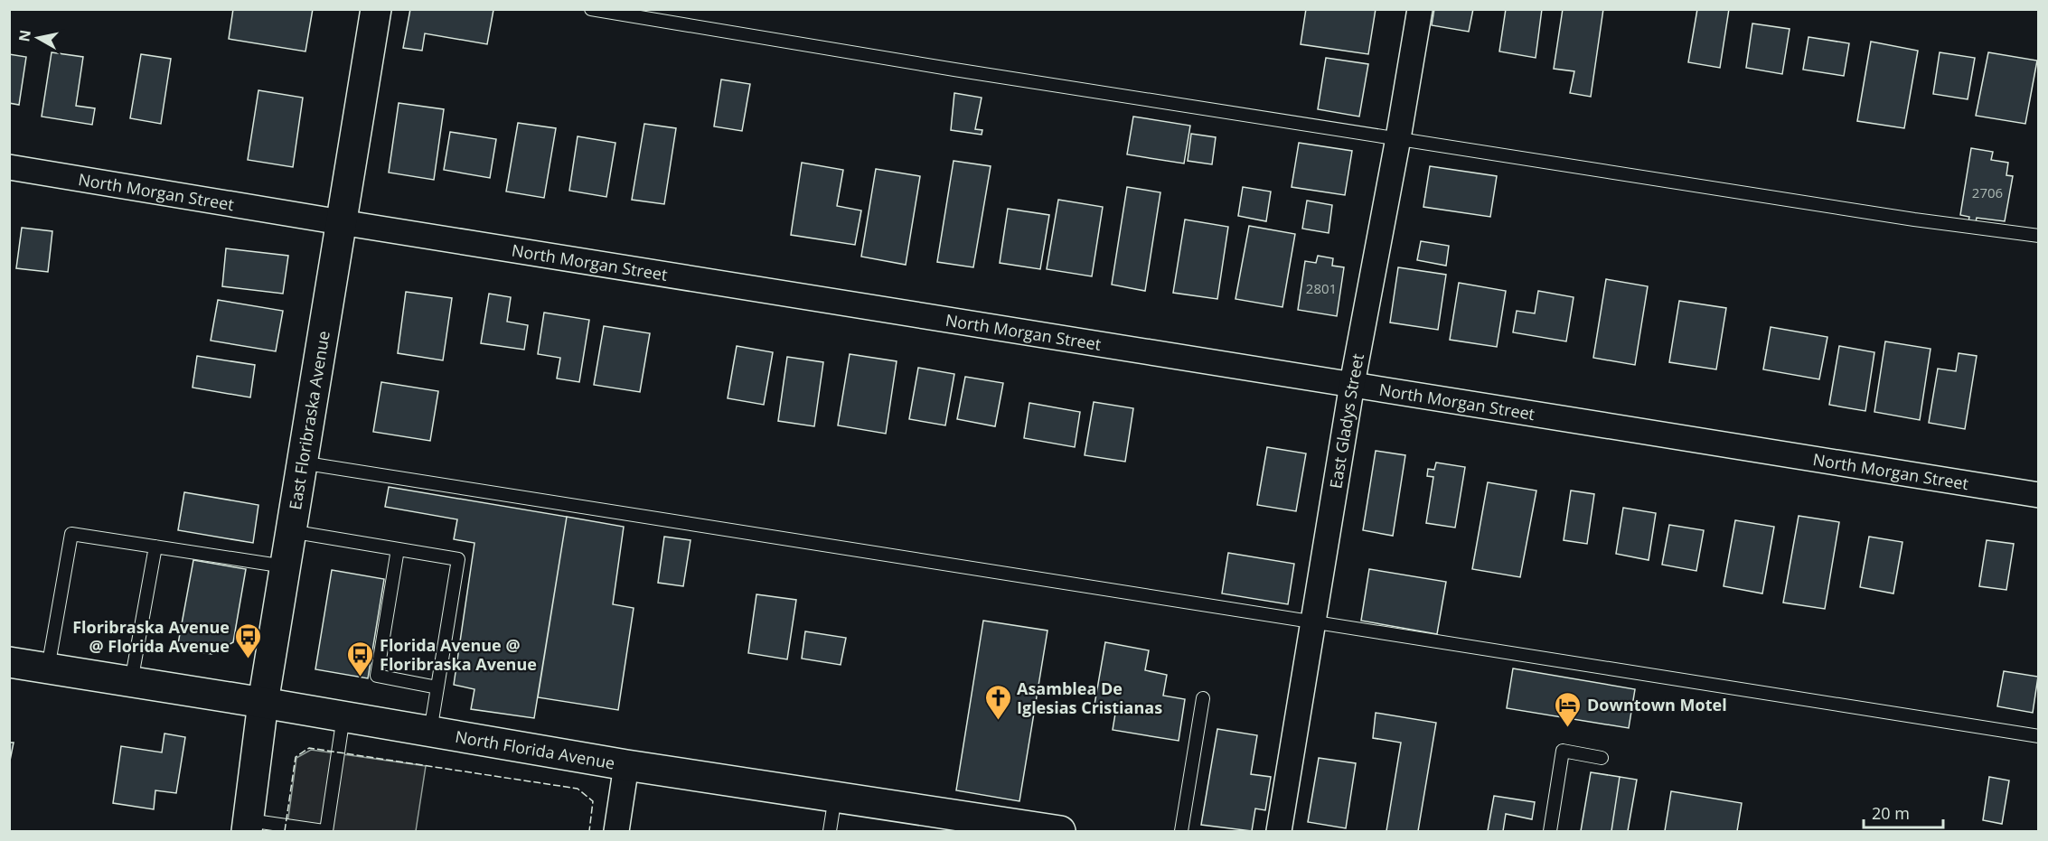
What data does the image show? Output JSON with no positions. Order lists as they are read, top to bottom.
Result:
{
  "streets": {
    "main road": ["East Floribraska Avenue", "North Florida Avenue"],
    "street": ["North Morgan Street", "East Gladys Street"]
  },
  "crossings": [
    ["North Morgan Street", "East Floribraska Avenue"],
    ["North Morgan Street", "East Gladys Street"],
    ["East Floribraska Avenue", "North Florida Avenue"]
  ],
  "places": {
    "bus stop": ["Floribraska Avenue @ Florida Avenue", "Florida Avenue @ Floribraska Avenue"],
    "church": ["Asamblea De Iglesias Cristianas"],
    "hotel": ["Downtown Motel"]
  },
  "house_numbers": ["2706", "2801"],
  "scale_bar": "20 m",
  "north": "left"
}
